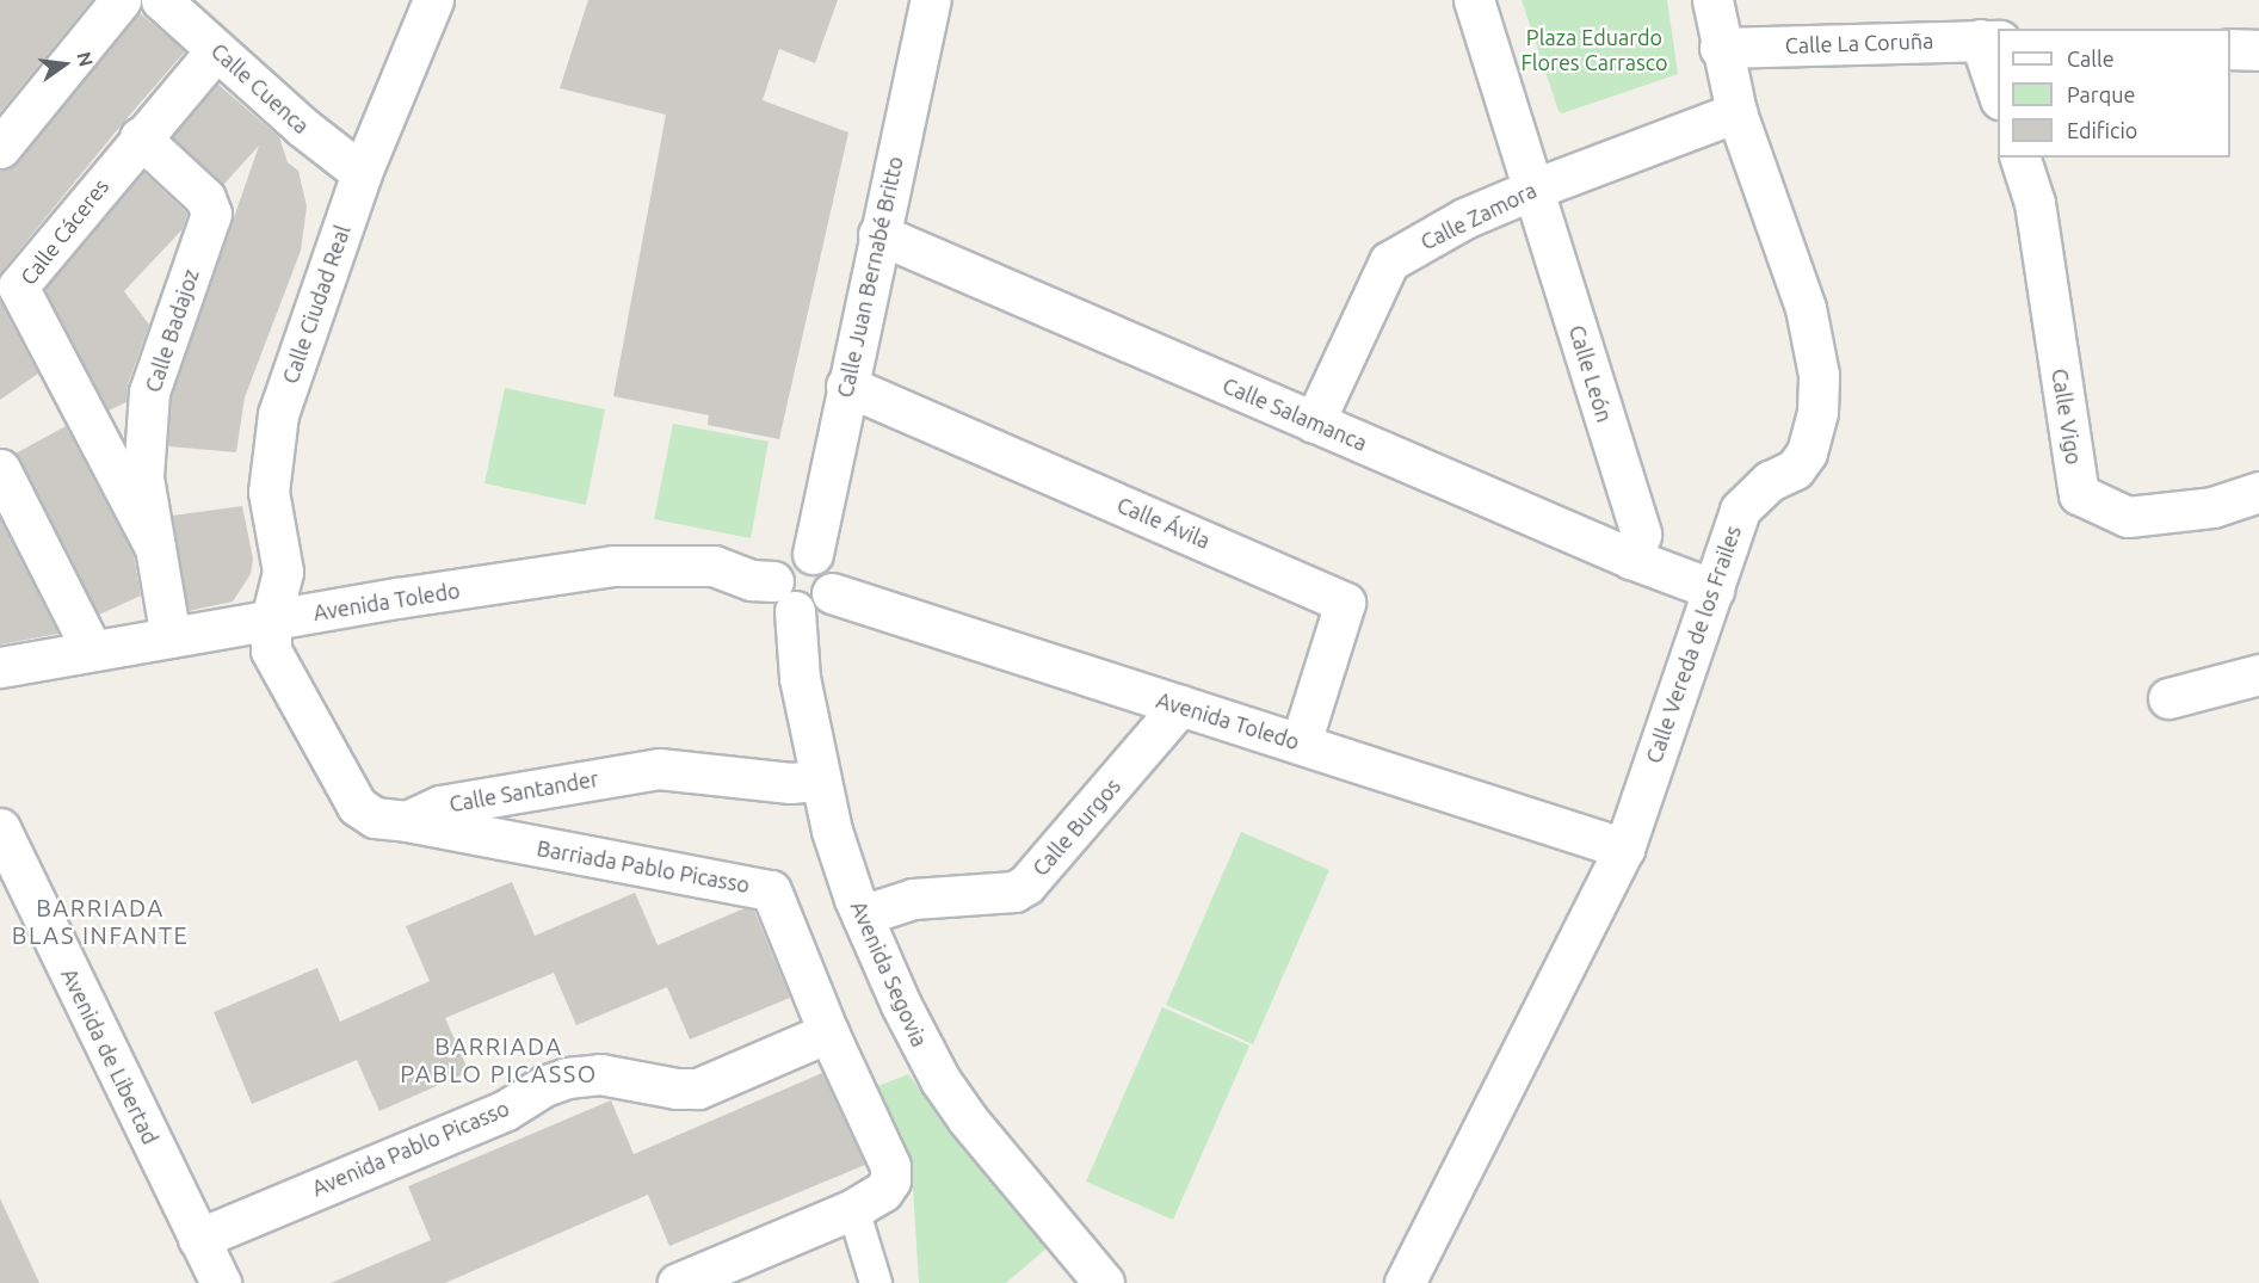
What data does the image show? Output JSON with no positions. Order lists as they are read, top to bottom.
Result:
{
  "streets": {
    "street": [
      "Calle La Coruña",
      "Calle Cuenca",
      "Calle Zamora",
      "Calle Cáceres",
      "Calle Juan Bernabé Britto",
      "Calle Ciudad Real",
      "Calle Badajoz",
      "Calle León",
      "Calle Salamanca",
      "Calle Vigo",
      "Calle Ávila",
      "Avenida Toledo",
      "Calle Vereda de los Frailes",
      "Calle Santander",
      "Calle Burgos",
      "Barriada Pablo Picasso",
      "Avenida Segovia",
      "Avenida de Libertad",
      "Avenida Pablo Picasso"
    ]
  },
  "crossings": [
    ["Calle La Coruña", "Calle Vereda de los Frailes"],
    ["Calle Cuenca", "Calle Cáceres"],
    ["Calle Cuenca", "Calle Ciudad Real"],
    ["Calle Zamora", "Calle León"],
    ["Calle Zamora", "Calle Salamanca"],
    ["Calle Zamora", "Calle Vereda de los Frailes"],
    ["Calle Cáceres", "Calle Badajoz"],
    ["Calle Juan Bernabé Britto", "Calle Salamanca"],
    ["Calle Juan Bernabé Britto", "Calle Ávila"],
    ["Calle Juan Bernabé Britto", "Avenida Toledo"],
    ["Calle Juan Bernabé Britto", "Avenida Segovia"],
    ["Calle Ciudad Real", "Avenida Toledo"],
    ["Calle Badajoz", "Avenida Toledo"],
    ["Calle León", "Calle Salamanca"],
    ["Calle Salamanca", "Calle Vereda de los Frailes"],
    ["Calle Ávila", "Avenida Toledo"],
    ["Avenida Toledo", "Calle Vereda de los Frailes"],
    ["Avenida Toledo", "Calle Burgos"],
    ["Avenida Toledo", "Avenida Segovia"],
    ["Calle Santander", "Barriada Pablo Picasso"],
    ["Calle Santander", "Avenida Segovia"],
    ["Calle Burgos", "Avenida Segovia"],
    ["Barriada Pablo Picasso", "Avenida Pablo Picasso"],
    ["Avenida de Libertad", "Avenida Pablo Picasso"]
  ],
  "districts": ["BARRIADA BLAS INFANTE", "BARRIADA PABLO PICASSO"],
  "parks": ["Plaza Eduardo Flores Carrasco"],
  "legend": ["Calle", "Parque", "Edificio"],
  "north": "right"
}
